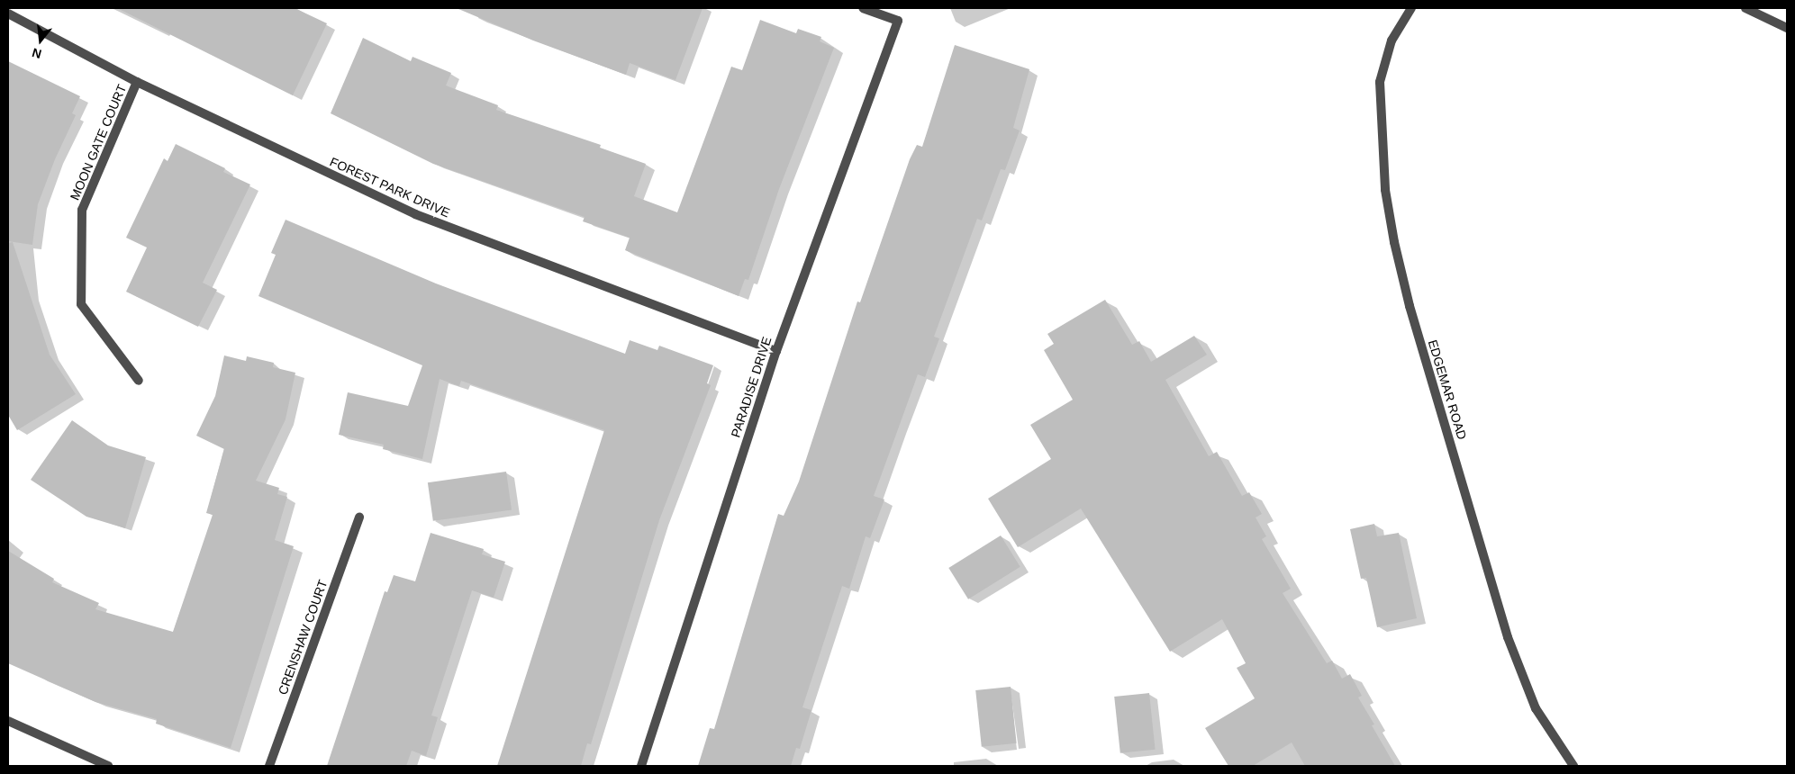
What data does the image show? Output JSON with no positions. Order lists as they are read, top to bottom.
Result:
{
  "streets": {
    "street": [
      "MOON GATE COURT",
      "FOREST PARK DRIVE",
      "PARADISE DRIVE",
      "EDGEMAR ROAD",
      "CRENSHAW COURT"
    ]
  },
  "crossings": [
    ["MOON GATE COURT", "FOREST PARK DRIVE"],
    ["FOREST PARK DRIVE", "PARADISE DRIVE"]
  ],
  "north": "bottom"
}
